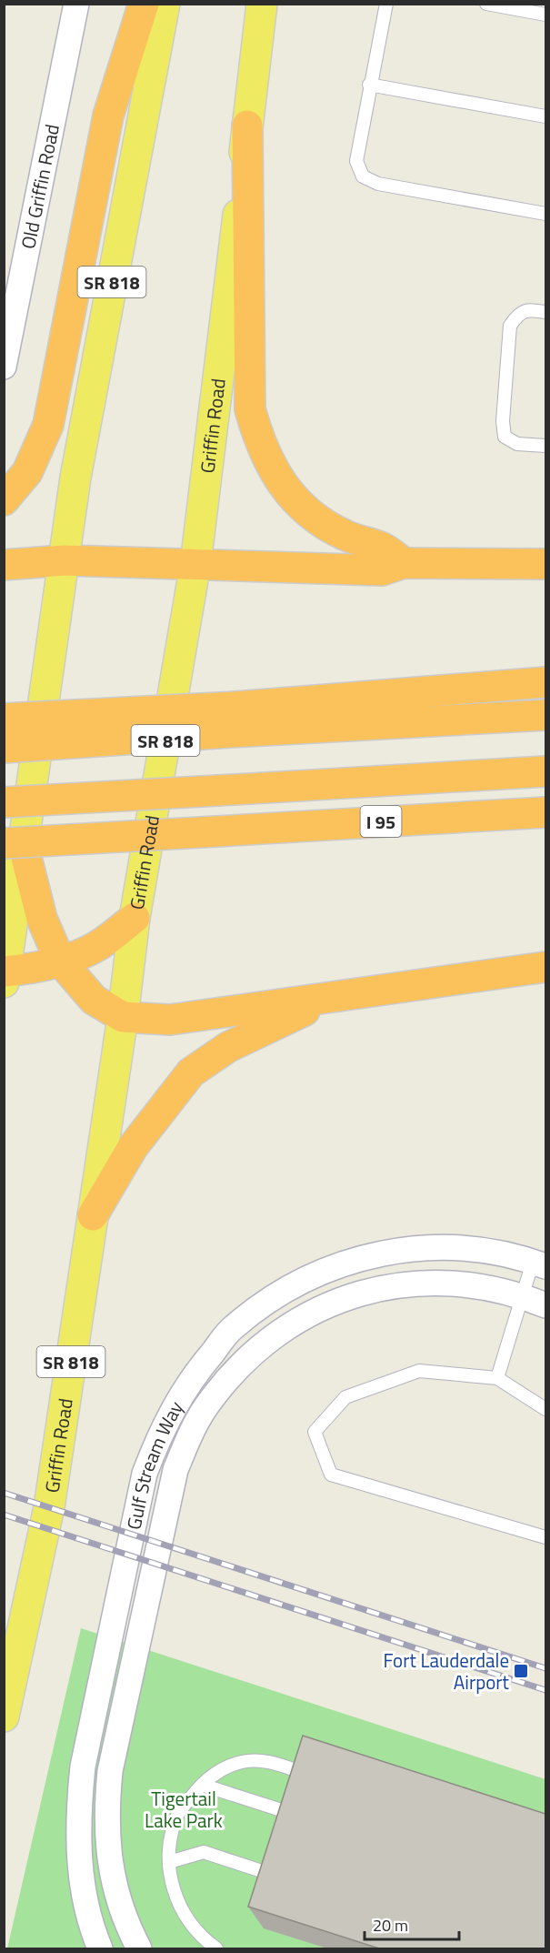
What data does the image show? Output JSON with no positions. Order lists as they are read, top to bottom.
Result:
{
  "streets": {
    "highway": ["I 95"],
    "main road": ["SR 818", "Griffin Road"],
    "street": ["Old Griffin Road", "Gulf Stream Way"]
  },
  "crossings": [
    ["SR 818", "I 95"]
  ],
  "parks": ["Tigertail Lake Park"],
  "places": {
    "transit": ["Fort Lauderdale Airport"]
  },
  "scale_bar": "20 m"
}
